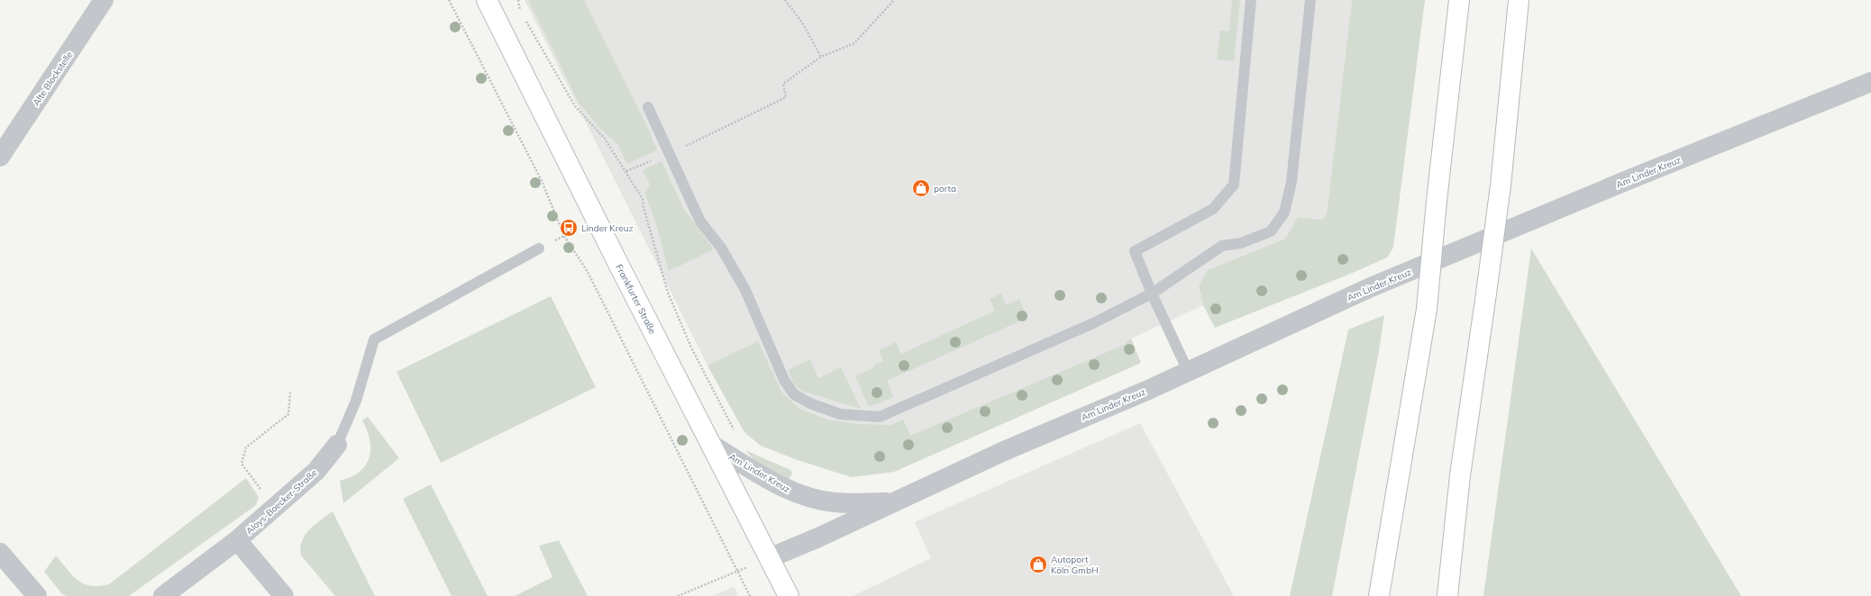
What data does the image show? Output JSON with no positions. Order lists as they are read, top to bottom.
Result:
{
  "streets": {
    "main road": ["Frankfurter Straße"],
    "street": ["Alte Blockstelle", "Am Linder Kreuz", "Aloys-Boecker-Straße"]
  },
  "crossings": [
    ["Am Linder Kreuz", "Frankfurter Straße"]
  ],
  "places": {
    "shop": ["porta", "Autoport Köln GmbH"],
    "bus stop": ["Linder Kreuz"]
  }
}
